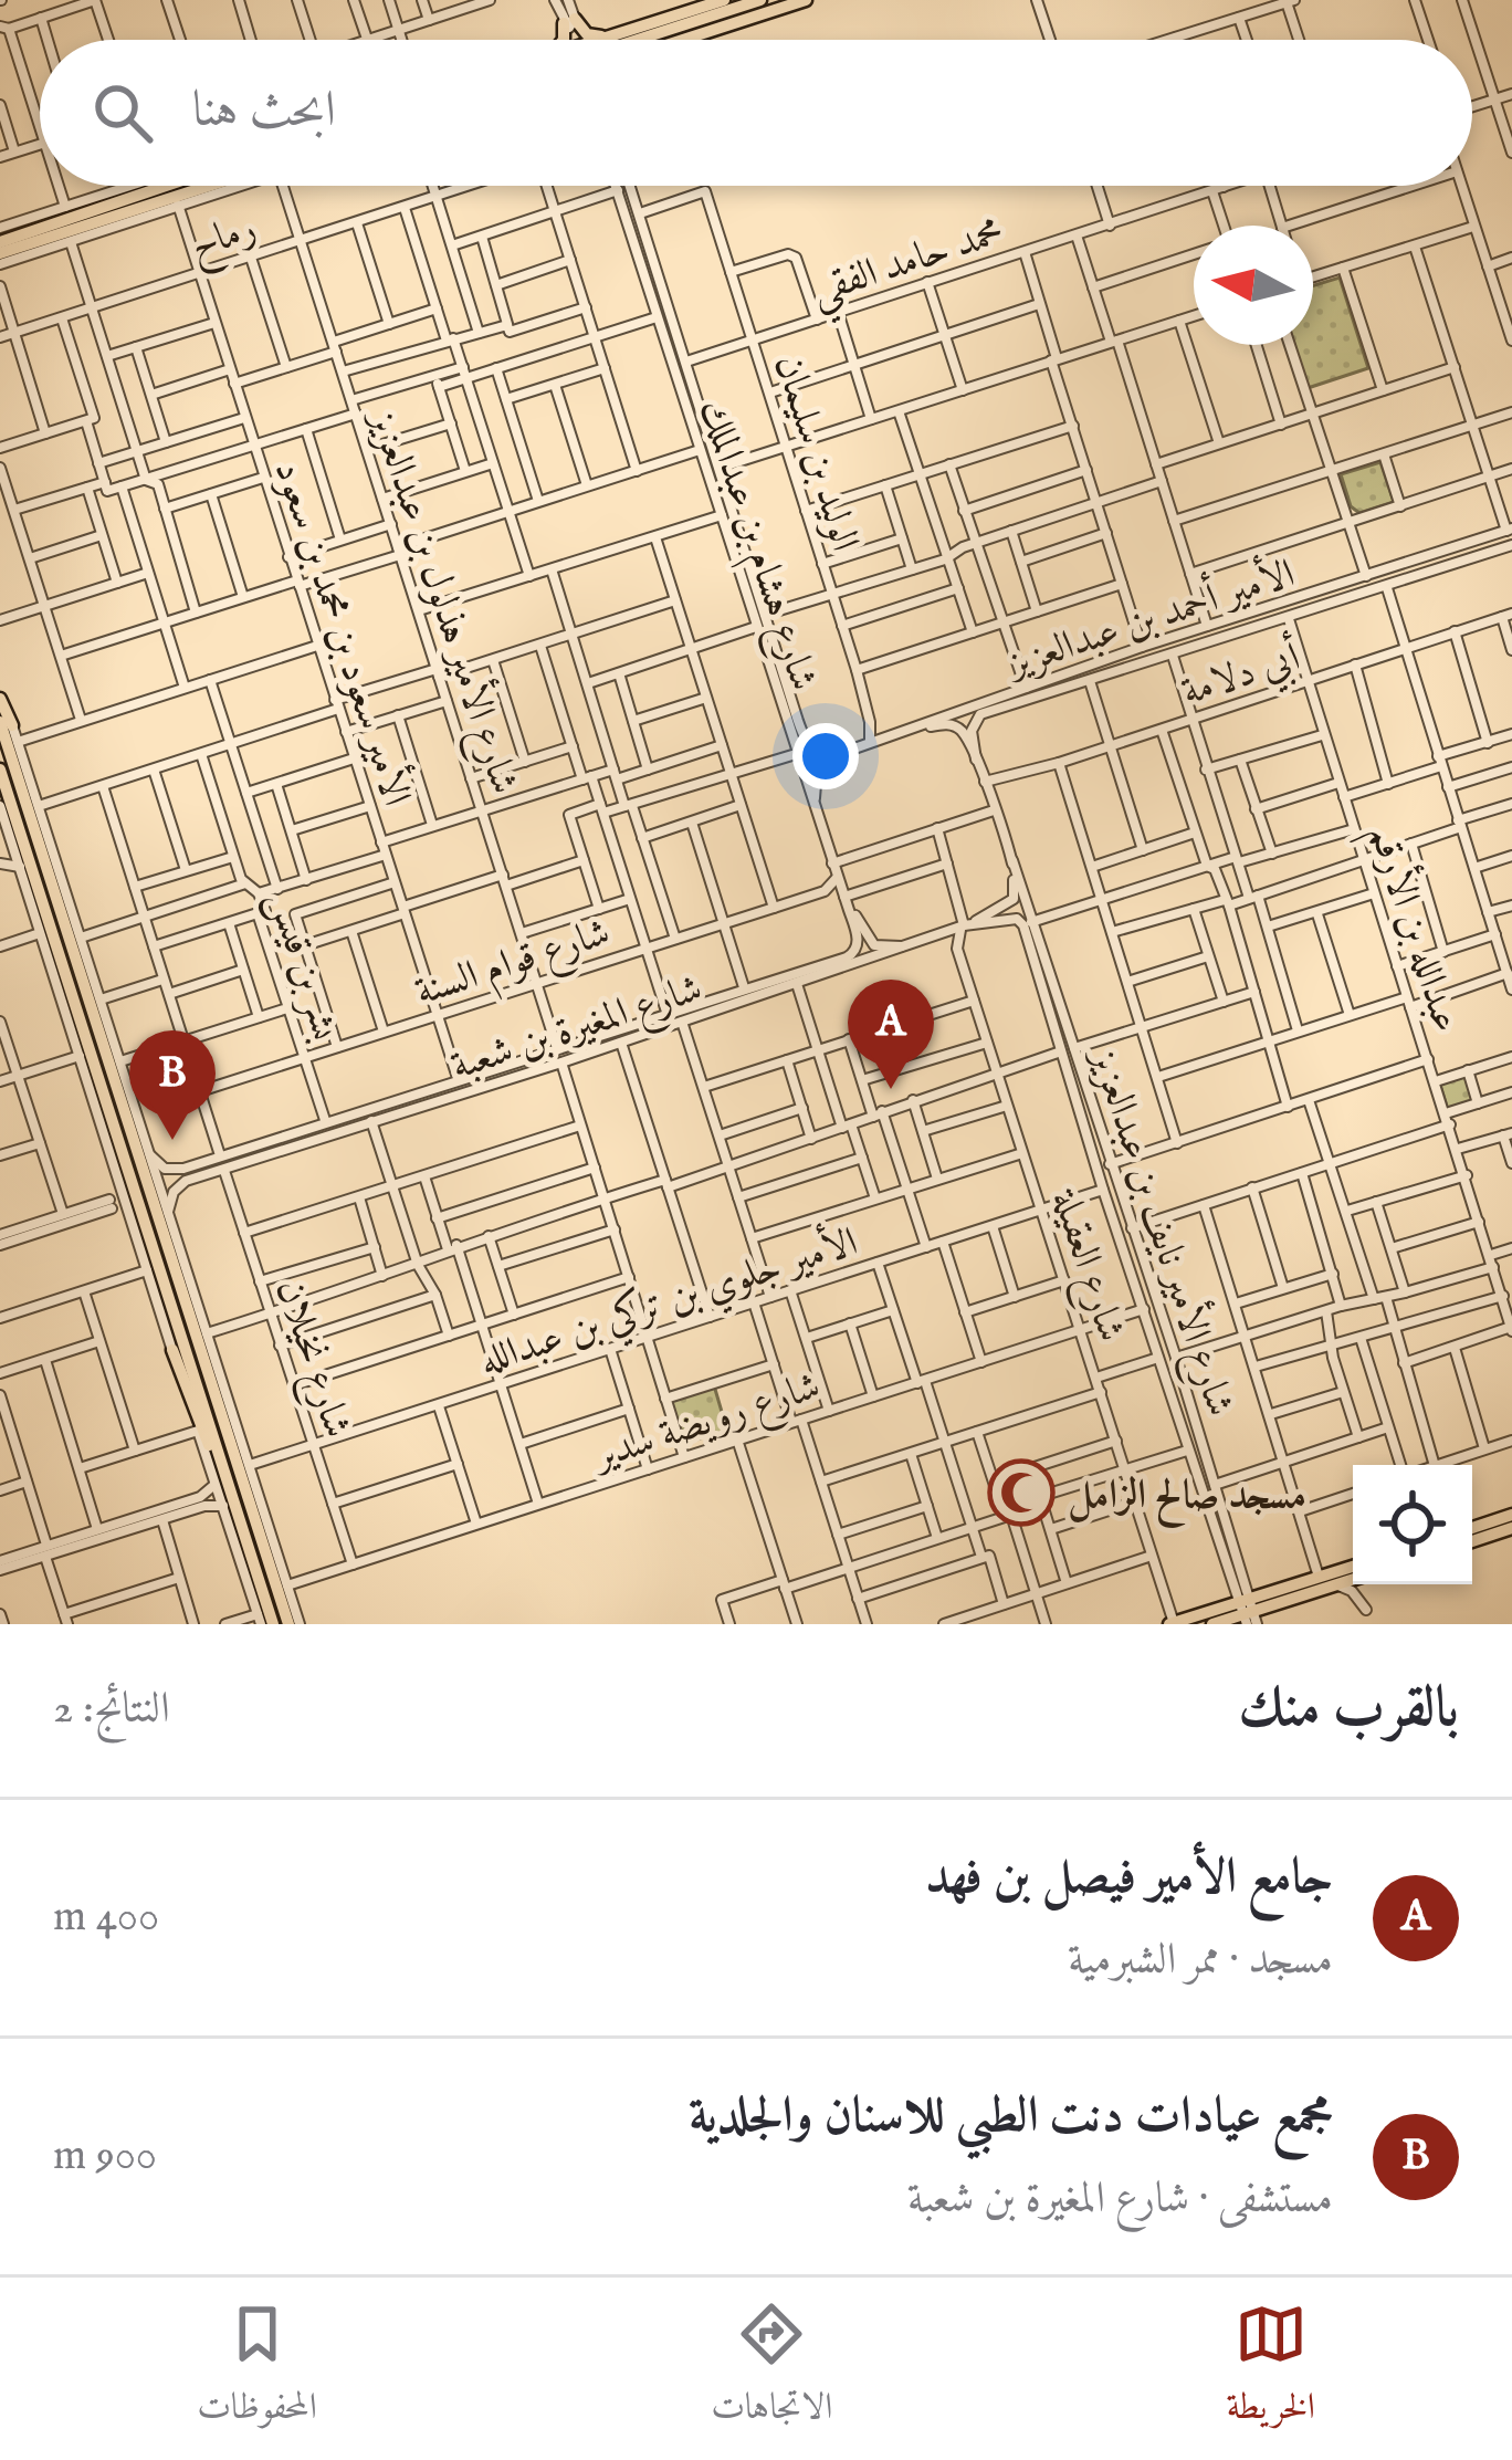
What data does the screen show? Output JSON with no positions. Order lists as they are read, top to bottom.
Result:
{
  "streets": {
    "street": [
      "رماح",
      "محمد حامد الفقي",
      "الوليد بن سليمان",
      "شارع هشام بن عبدالملك",
      "شارع الأمير هذلول بن عبدالعزيز",
      "الأمير أحمد بن عبدالعزيز",
      "الأمير سعود بن محمد بن سعود",
      "أبي دلامة",
      "عبدالله بن الأرقم",
      "شارع قوام السنة",
      "بشر بن قيس",
      "شارع المغيرة بن شعبة",
      "شارع الأمير نايف بن عبدالعزيز",
      "شارع العقيلة",
      "الأمير جلوي بن تركي بن عبدالله",
      "شارع نخيلان",
      "شارع رويضة سدير"
    ]
  },
  "crossings": [
    ["رماح", "شارع الأمير هذلول بن عبدالعزيز"],
    ["رماح", "الأمير سعود بن محمد بن سعود"],
    ["محمد حامد الفقي", "الوليد بن سليمان"],
    ["محمد حامد الفقي", "شارع هشام بن عبدالملك"],
    ["الوليد بن سليمان", "شارع هشام بن عبدالملك"],
    ["الوليد بن سليمان", "الأمير أحمد بن عبدالعزيز"],
    ["شارع هشام بن عبدالملك", "الأمير أحمد بن عبدالعزيز"],
    ["شارع هشام بن عبدالملك", "شارع قوام السنة"],
    ["شارع هشام بن عبدالملك", "شارع المغيرة بن شعبة"],
    ["شارع الأمير هذلول بن عبدالعزيز", "شارع قوام السنة"],
    ["شارع الأمير هذلول بن عبدالعزيز", "شارع المغيرة بن شعبة"],
    ["الأمير أحمد بن عبدالعزيز", "عبدالله بن الأرقم"],
    ["الأمير أحمد بن عبدالعزيز", "شارع الأمير نايف بن عبدالعزيز"],
    ["الأمير سعود بن محمد بن سعود", "شارع قوام السنة"],
    ["الأمير سعود بن محمد بن سعود", "شارع المغيرة بن شعبة"],
    ["أبي دلامة", "عبدالله بن الأرقم"],
    ["أبي دلامة", "شارع الأمير نايف بن عبدالعزيز"],
    ["شارع قوام السنة", "بشر بن قيس"],
    ["بشر بن قيس", "شارع المغيرة بن شعبة"],
    ["شارع المغيرة بن شعبة", "شارع الأمير نايف بن عبدالعزيز"],
    ["شارع المغيرة بن شعبة", "شارع نخيلان"],
    ["شارع الأمير نايف بن عبدالعزيز", "الأمير جلوي بن تركي بن عبدالله"],
    ["شارع الأمير نايف بن عبدالعزيز", "شارع رويضة سدير"],
    ["شارع العقيلة", "الأمير جلوي بن تركي بن عبدالله"],
    ["شارع العقيلة", "شارع رويضة سدير"],
    ["الأمير جلوي بن تركي بن عبدالله", "شارع نخيلان"],
    ["شارع نخيلان", "شارع رويضة سدير"]
  ],
  "places": {
    "mosque": ["مسجد صالح الزامل"]
  },
  "north": "left",
  "page": {
    "search": "ابحث هنا",
    "pins": ["A", "B"],
    "heading": ["بالقرب منك", "النتائج: 2"],
    "list": [
      {
        "mark": "A",
        "name": "جامع الأمير فيصل بن فهد",
        "note": "مسجد · ممر الشبرمية",
        "value": "400 m"
      },
      {
        "mark": "B",
        "name": "مجمع عيادات دنت الطبي للاسنان والجلدية",
        "note": "مستشفى · شارع المغيرة بن شعبة",
        "value": "900 m"
      }
    ],
    "nav": ["الخريطة", "الاتجاهات", "المحفوظات"]
  }
}
